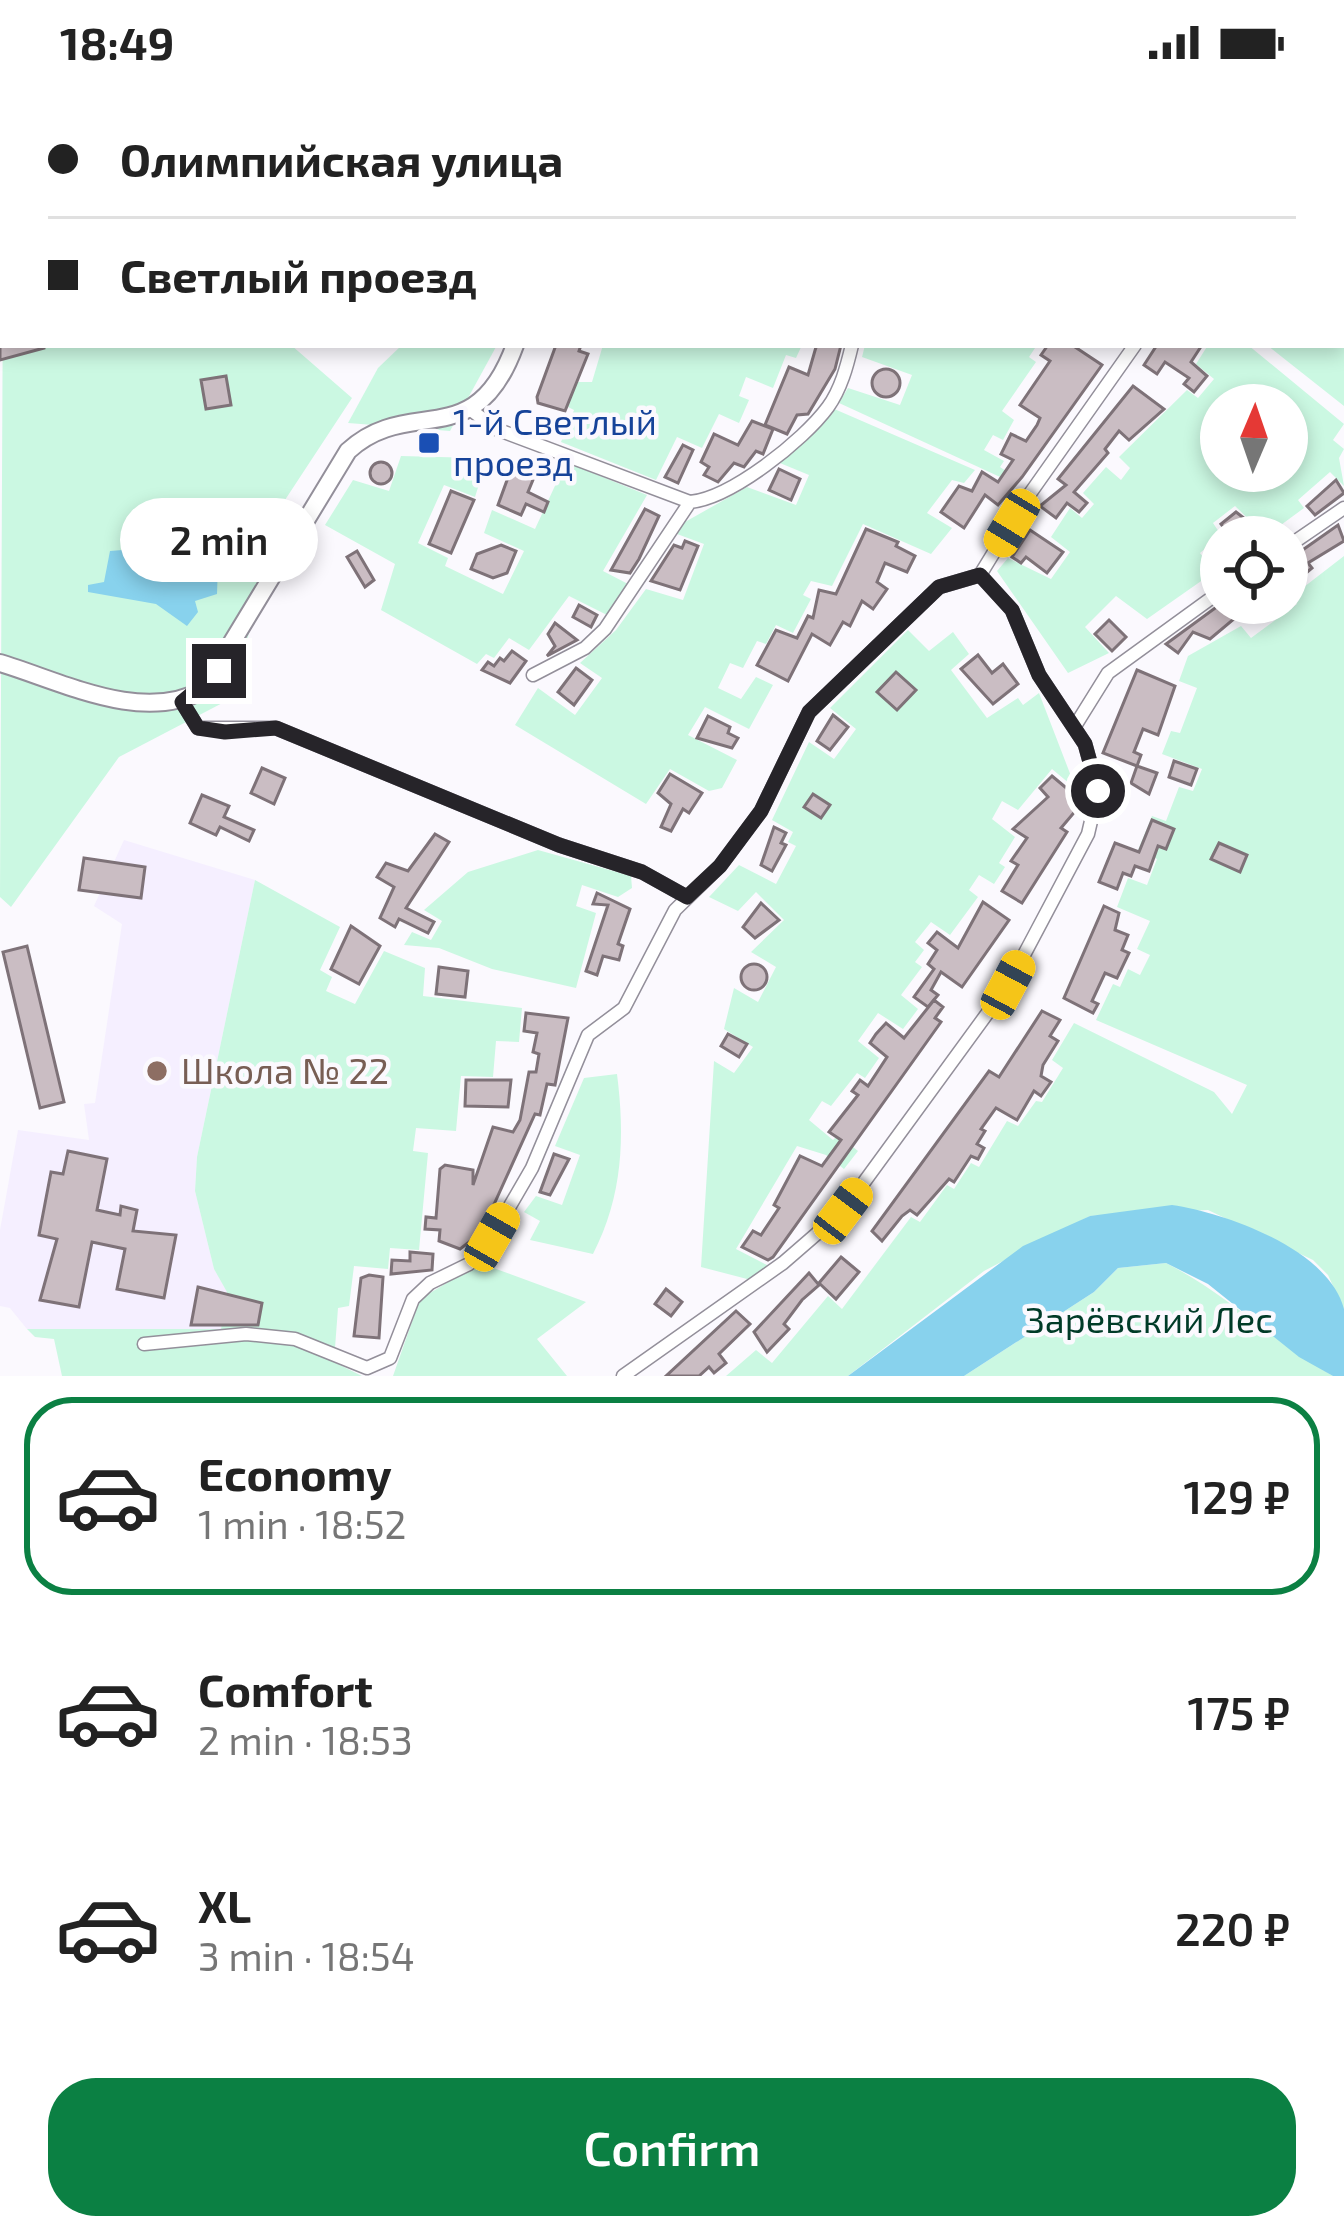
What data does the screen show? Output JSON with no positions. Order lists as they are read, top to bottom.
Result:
{
  "parks": ["Зарёвский Лес"],
  "places": {
    "transit": ["1-й Светлый проезд"],
    "other": ["Школа № 22"]
  },
  "north": "top",
  "page": {
    "status": "18:49",
    "banner": ["Олимпийская улица", "Светлый проезд"],
    "bubble": "2 min",
    "list": [
      {
        "name": "Economy",
        "note": "1 min · 18:52",
        "value": "129 ₽"
      },
      {
        "name": "Comfort",
        "note": "2 min · 18:53",
        "value": "175 ₽"
      },
      {
        "name": "XL",
        "note": "3 min · 18:54",
        "value": "220 ₽"
      }
    ],
    "buttons": "Confirm"
  }
}
